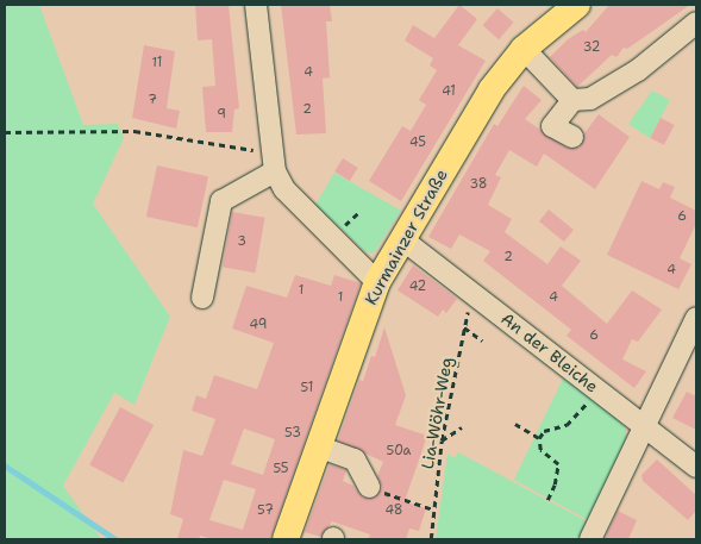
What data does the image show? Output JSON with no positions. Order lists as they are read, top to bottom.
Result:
{
  "streets": {
    "main road": ["Kurmainzer Straße"],
    "street": ["An der Bleiche"],
    "path": ["Lia-Wöhr-Weg"]
  },
  "crossings": [
    ["Kurmainzer Straße", "An der Bleiche"],
    ["An der Bleiche", "Lia-Wöhr-Weg"]
  ],
  "house_numbers": [
    "32",
    "11",
    "4",
    "41",
    "7",
    "2",
    "9",
    "45",
    "38",
    "6",
    "3",
    "2",
    "4",
    "42",
    "1",
    "1",
    "4",
    "49",
    "6",
    "51",
    "53",
    "50a",
    "55",
    "57",
    "48"
  ]
}
